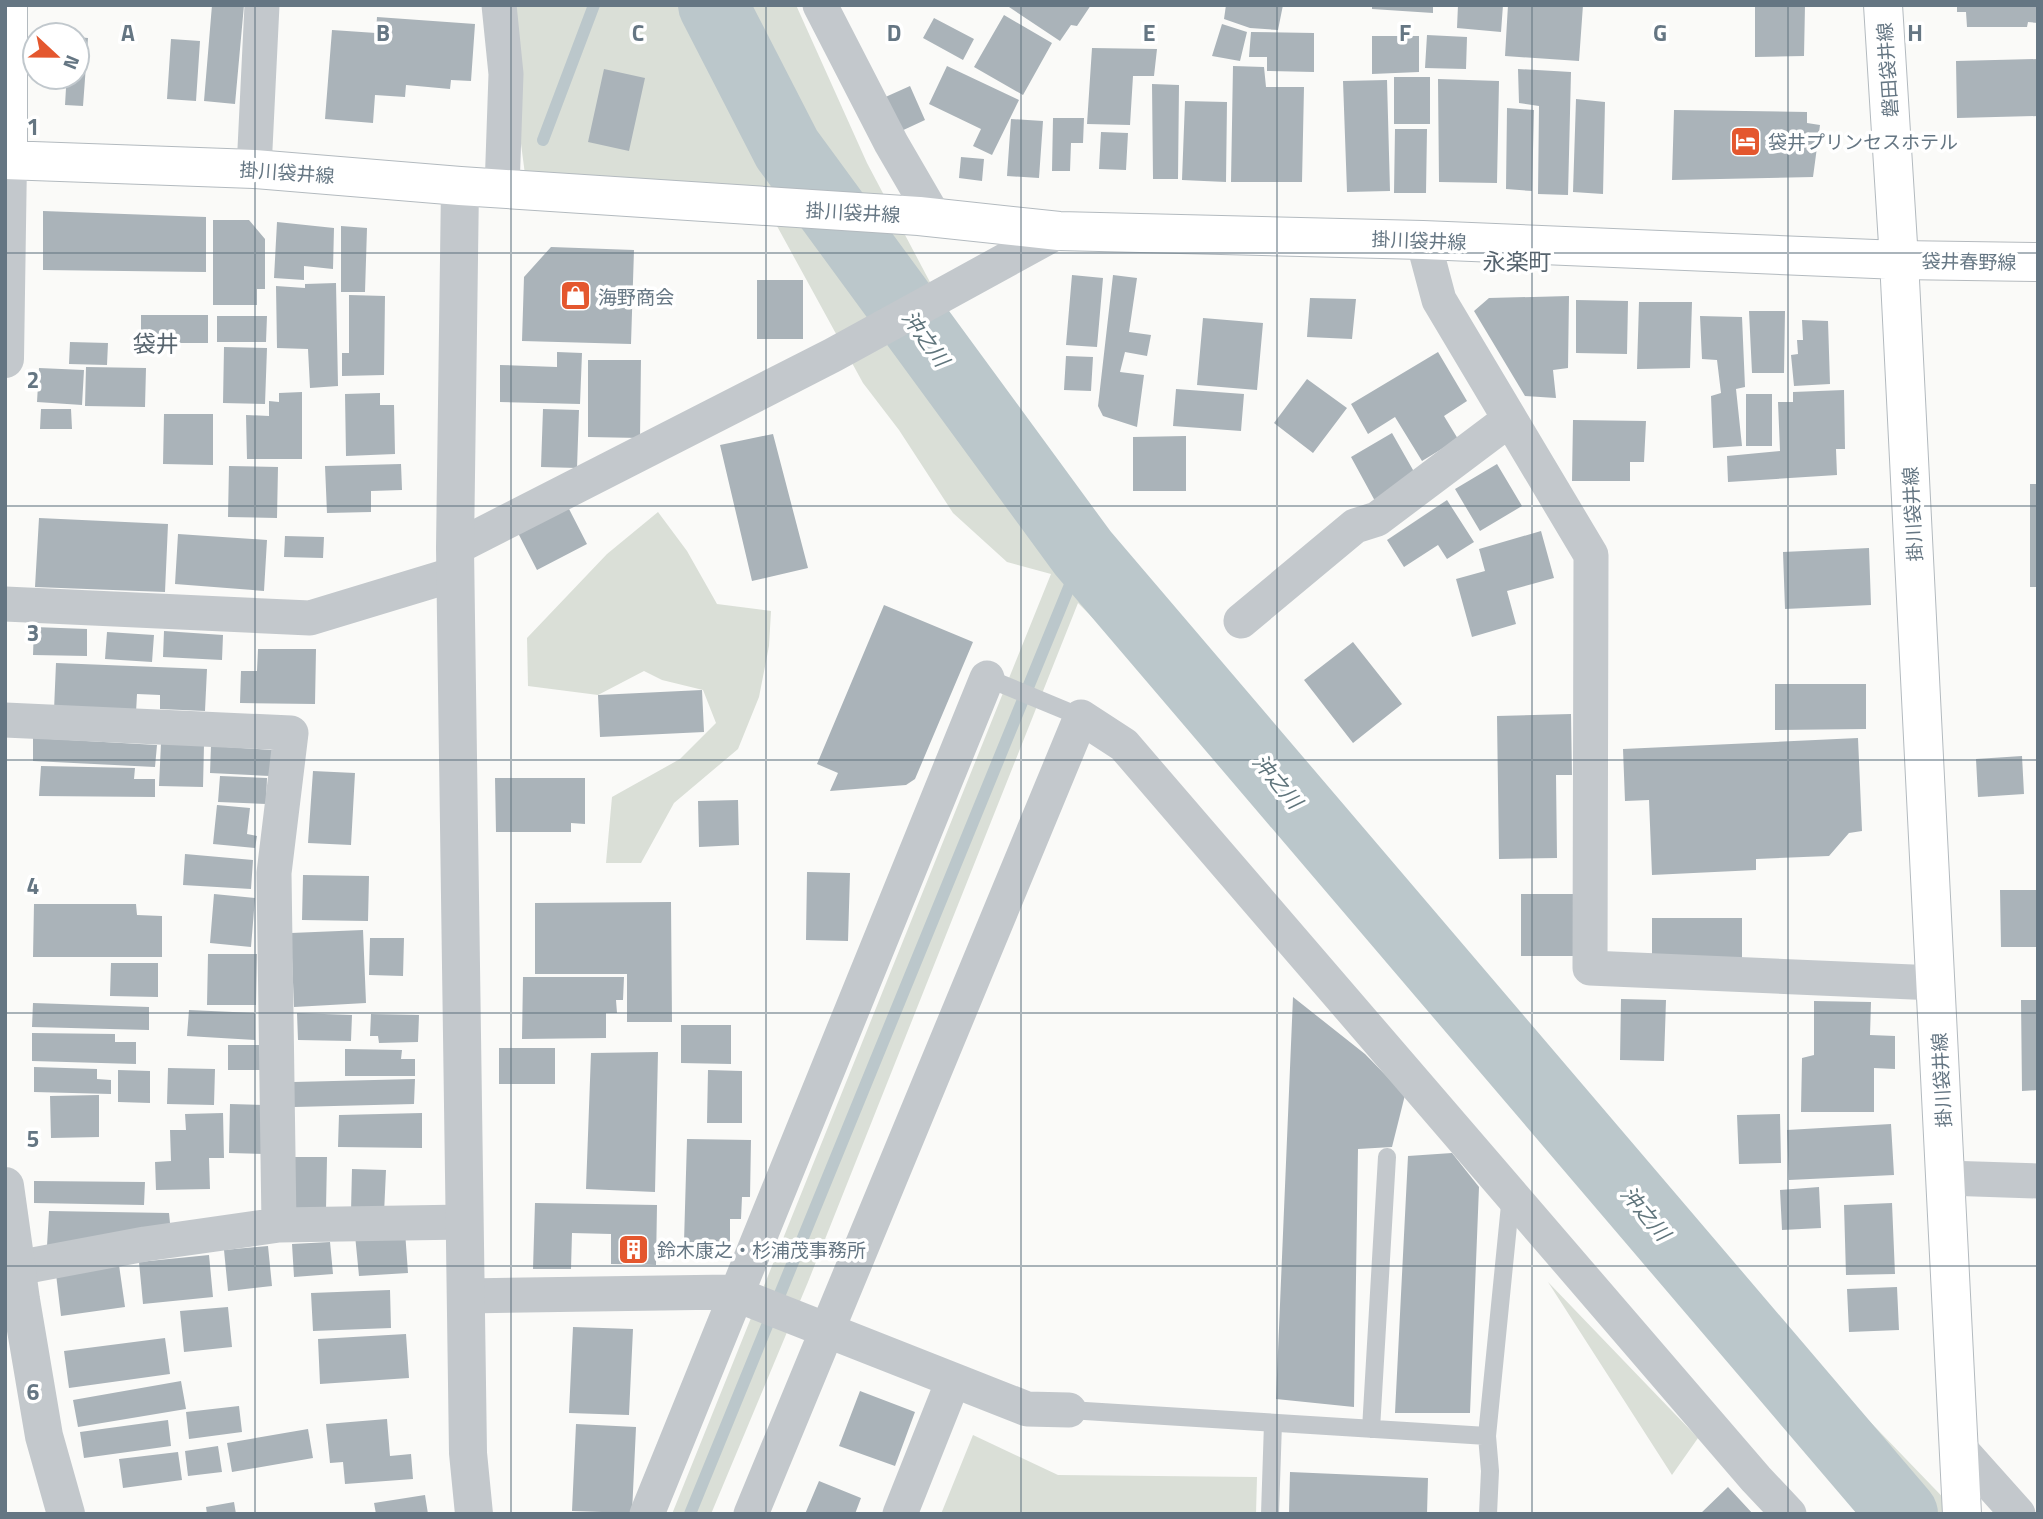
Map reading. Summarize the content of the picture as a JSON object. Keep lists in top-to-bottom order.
{
  "streets": {
    "main road": ["磐田袋井線", "掛川袋井線", "袋井春野線"]
  },
  "crossings": [
    ["磐田袋井線", "掛川袋井線"],
    ["磐田袋井線", "袋井春野線"],
    ["掛川袋井線", "袋井春野線"]
  ],
  "districts": ["永楽町", "袋井"],
  "water": ["沖之川"],
  "places": {
    "hotel": ["袋井プリンセスホテル"],
    "shop": ["海野商会"],
    "building": ["鈴木康之・杉浦茂事務所"]
  },
  "north": "right",
  "grid": {
    "columns": [
      "A",
      "B",
      "C",
      "D",
      "E",
      "F",
      "G",
      "H"
    ],
    "rows": [
      "1",
      "2",
      "3",
      "4",
      "5",
      "6"
    ]
  }
}
